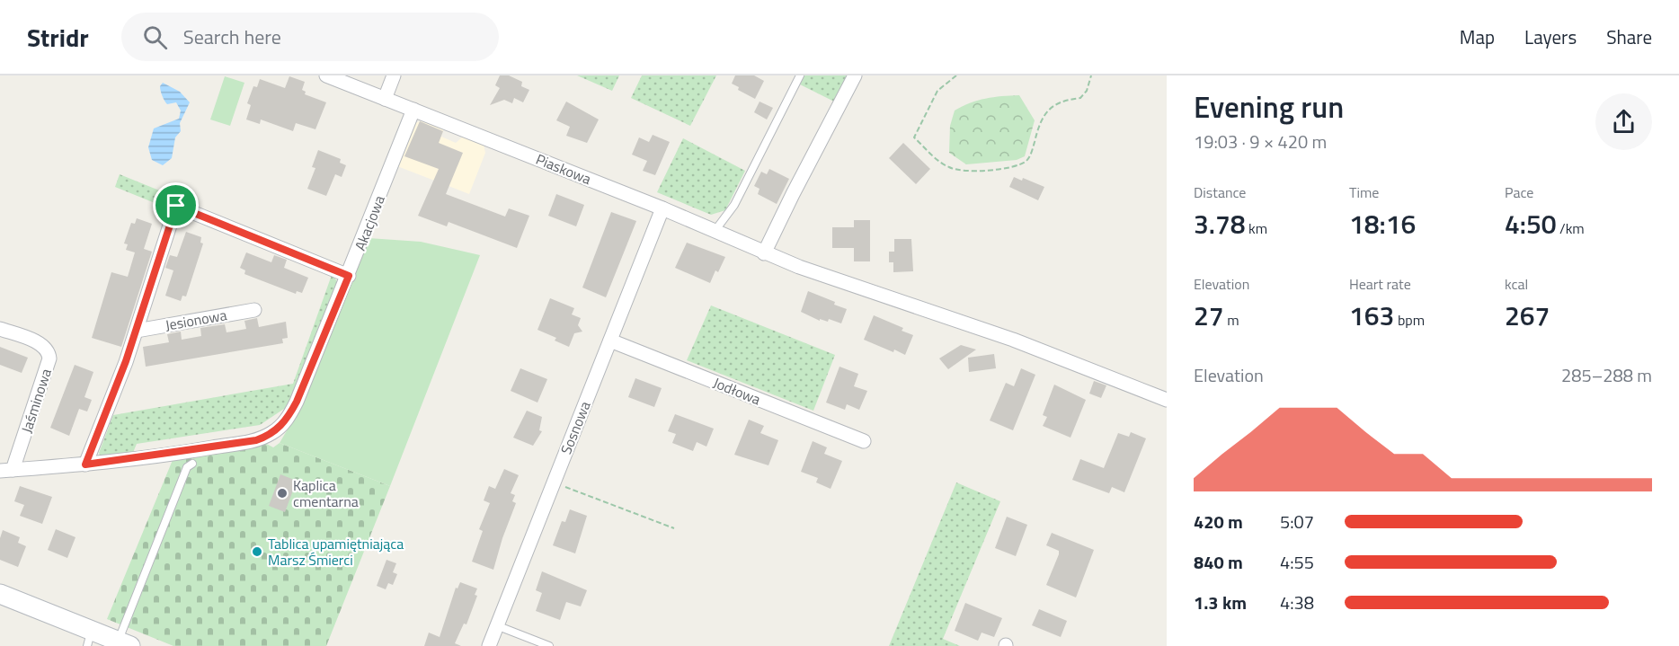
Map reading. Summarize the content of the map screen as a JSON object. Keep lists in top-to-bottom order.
{
  "streets": {
    "street": [
      "Piaskowa",
      "Akacjowa",
      "Jesionowa",
      "Jodłowa",
      "Jaśminowa",
      "Sosnowa"
    ]
  },
  "crossings": [
    ["Piaskowa", "Akacjowa"],
    ["Piaskowa", "Sosnowa"],
    ["Akacjowa", "Jesionowa"],
    ["Akacjowa", "Jaśminowa"],
    ["Jodłowa", "Sosnowa"]
  ],
  "places": ["Kaplica cmentarna", "Tablica upamiętniająca Marsz Śmierci"],
  "page": {
    "header": "Stridr",
    "search": "Search here",
    "nav": ["Map", "Layers", "Share"],
    "heading": ["Evening run", "19:03 · 9 × 420 m"],
    "stats": [
      ["Distance", "3.78 km"],
      ["Time", "18:16"],
      ["Pace", "4:50 /km"],
      ["Elevation", "27 m"],
      ["Heart rate", "163 bpm"],
      ["kcal", "267"]
    ],
    "chart": ["Elevation", "285–288 m"],
    "list": [
      {
        "name": "420 m",
        "note": "5:07"
      },
      {
        "name": "840 m",
        "note": "4:55"
      },
      {
        "name": "1.3 km",
        "note": "4:38"
      }
    ]
  }
}
